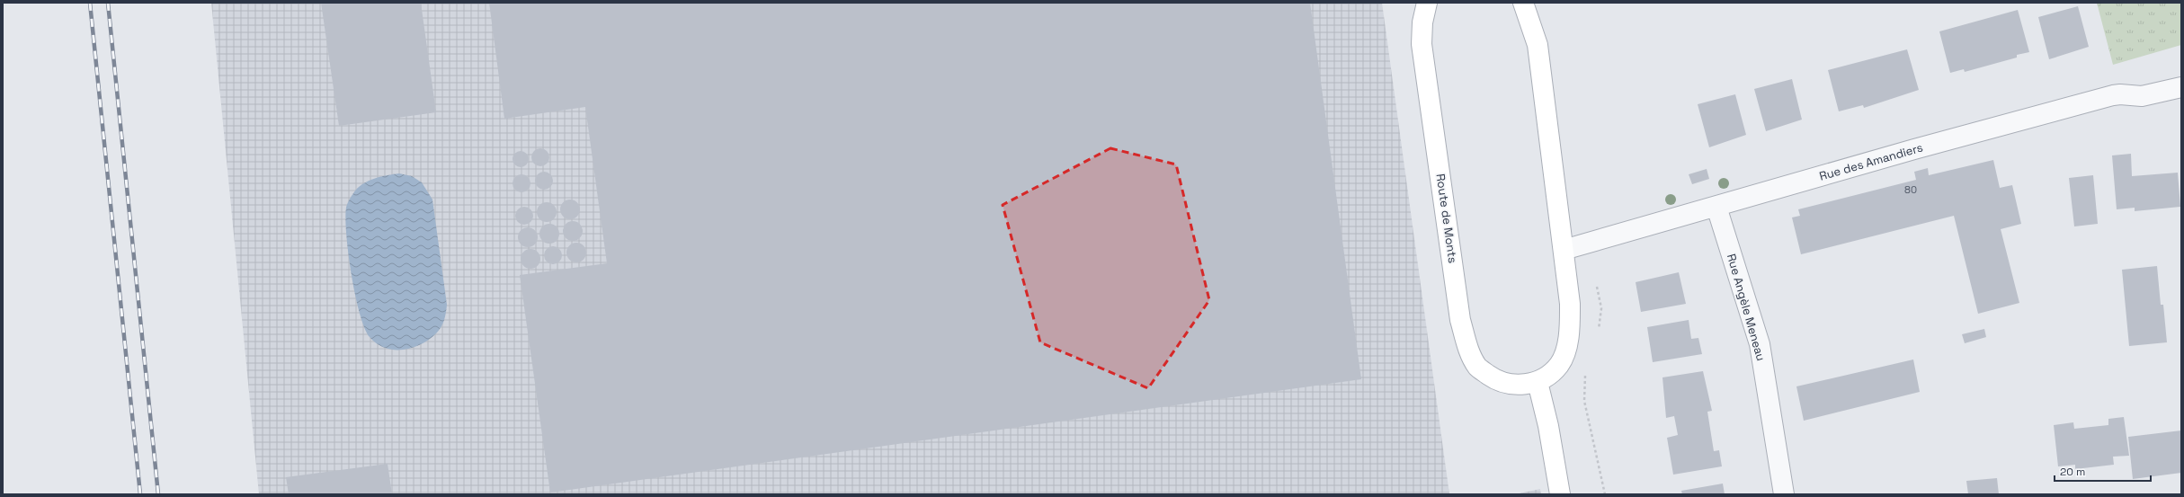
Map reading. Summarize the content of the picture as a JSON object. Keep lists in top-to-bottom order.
{
  "streets": {
    "main road": ["Route de Monts"],
    "street": ["Rue des Amandiers", "Rue Angèle Meneau"]
  },
  "crossings": [
    ["Rue des Amandiers", "Rue Angèle Meneau"]
  ],
  "house_numbers": ["80"],
  "scale_bar": "20 m"
}
